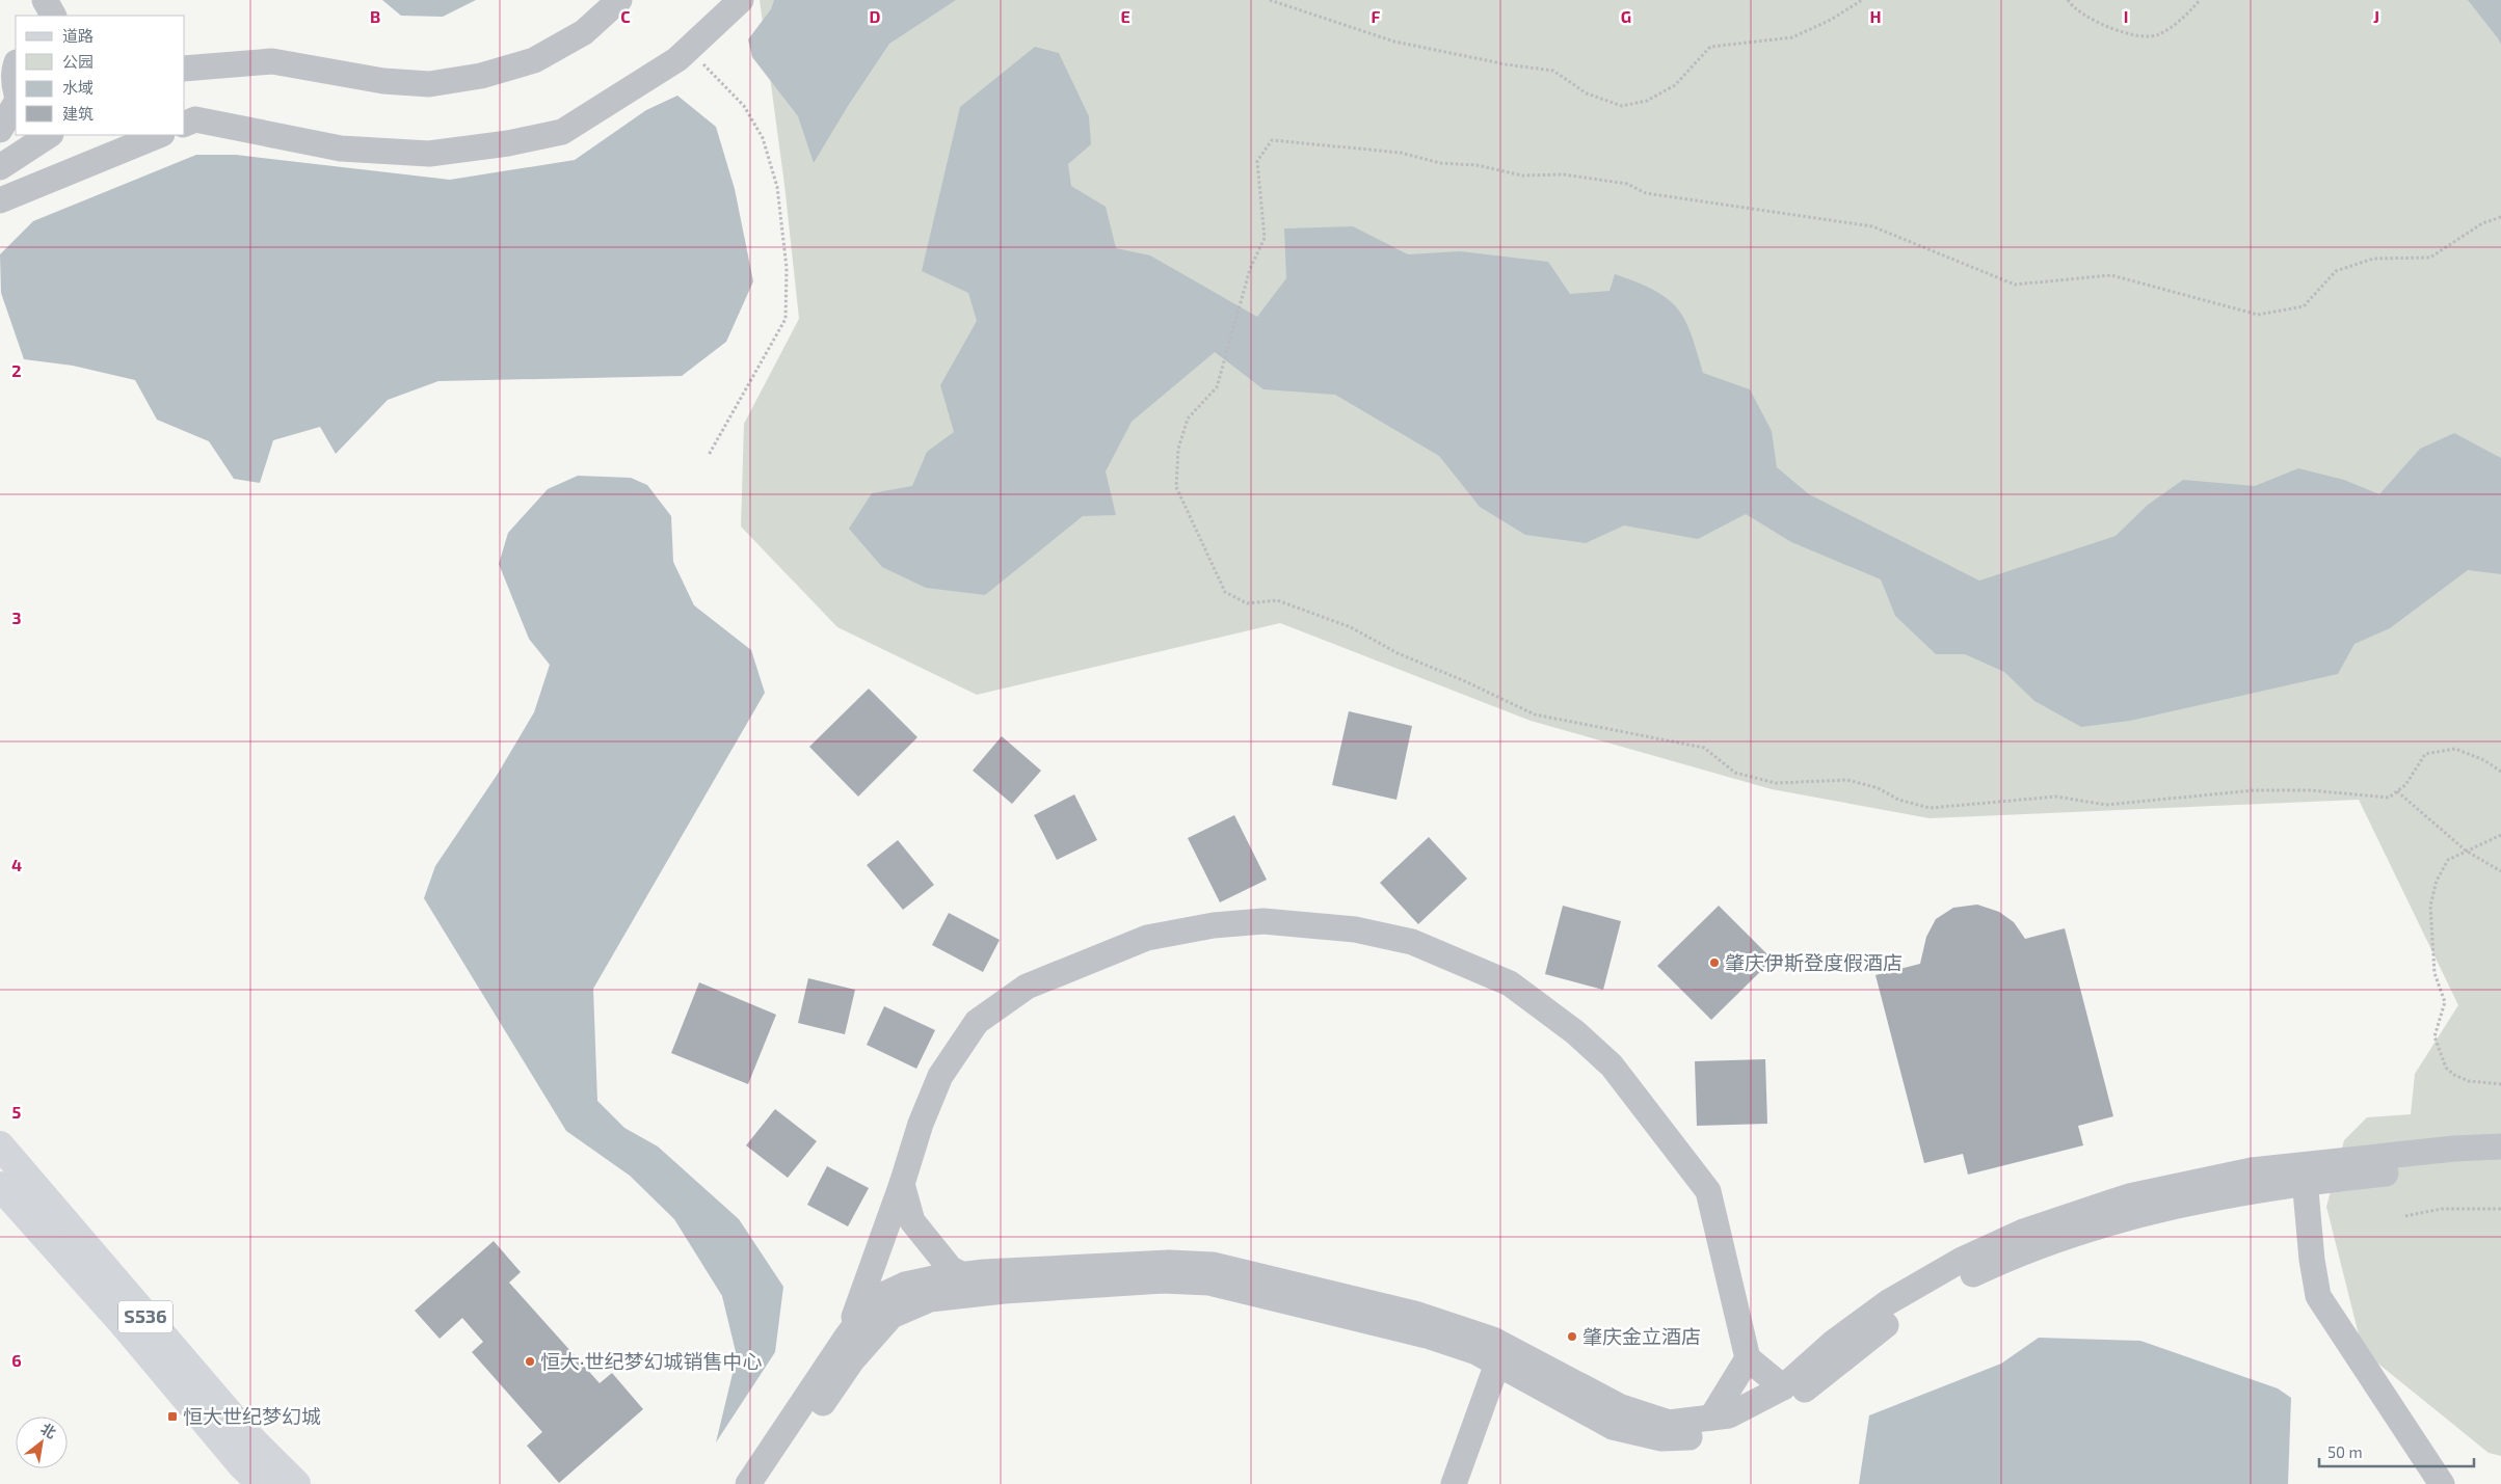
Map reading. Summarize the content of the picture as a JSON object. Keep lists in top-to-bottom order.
{
  "streets": {
    "main road": ["S536"]
  },
  "places": {
    "other": ["肇庆伊斯登度假酒店", "肇庆金立酒店", "恒大·世纪梦幻城销售中心"],
    "transit": ["恒大世纪梦幻城"]
  },
  "legend": [
    "道路",
    "公园",
    "水域",
    "建筑"
  ],
  "scale_bar": "50 m",
  "north": "top right",
  "grid": {
    "columns": [
      "B",
      "C",
      "D",
      "E",
      "F",
      "G",
      "H",
      "I",
      "J"
    ],
    "rows": [
      "2",
      "3",
      "4",
      "5",
      "6"
    ]
  }
}
